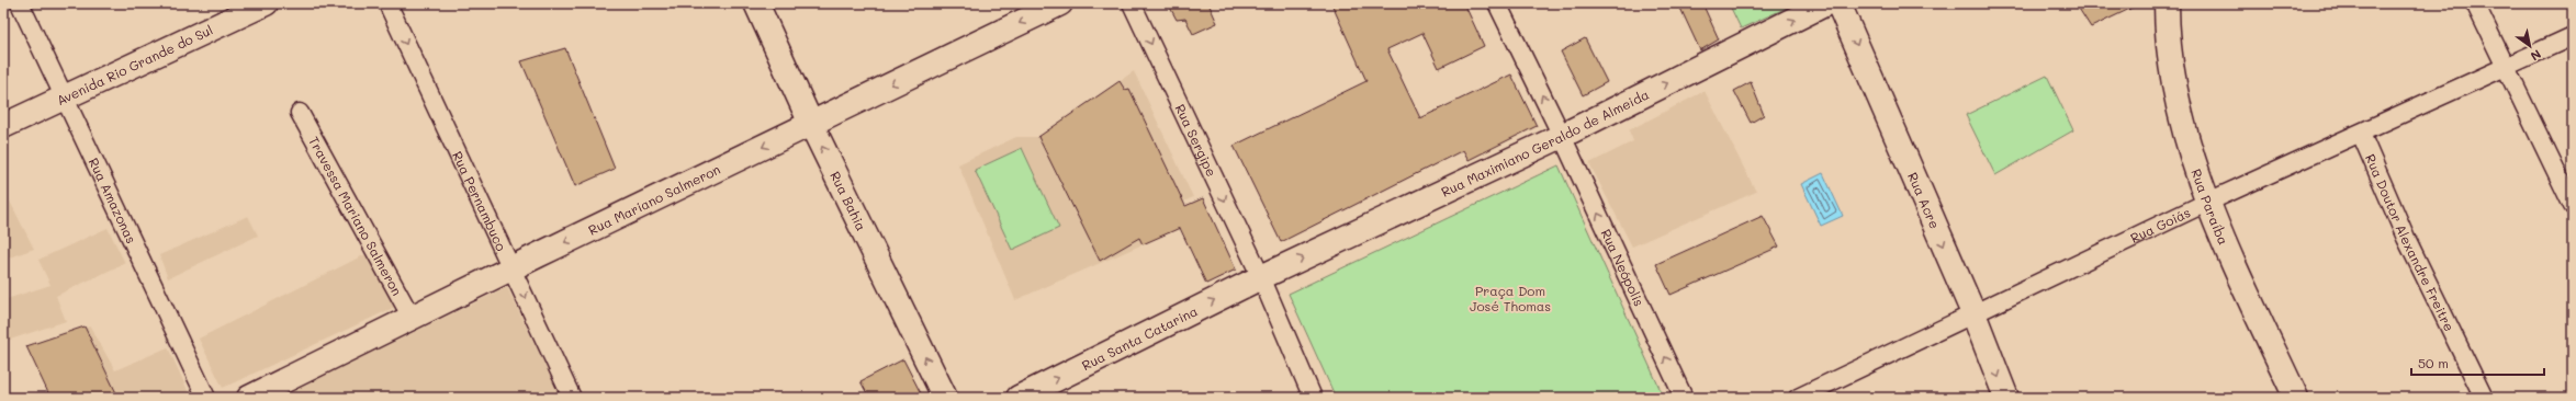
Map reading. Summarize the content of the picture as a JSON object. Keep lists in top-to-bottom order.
{
  "streets": {
    "main road": [
      "Avenida Rio Grande do Sul",
      "Rua Maximiano Geraldo de Almeida",
      "Rua Mariano Salmeron",
      "Rua Acre",
      "Rua Bahia",
      "Rua Paraíba",
      "Rua Santa Catarina"
    ],
    "street": [
      "Rua Sergipe",
      "Rua Amazonas",
      "Rua Pernambuco",
      "Travessa Mariano Salmeron",
      "Rua Goiás",
      "Rua Doutor Alexandre Freitre",
      "Rua Neópolis"
    ]
  },
  "crossings": [
    ["Avenida Rio Grande do Sul", "Rua Amazonas"],
    ["Rua Sergipe", "Rua Maximiano Geraldo de Almeida"],
    ["Rua Sergipe", "Rua Santa Catarina"],
    ["Rua Maximiano Geraldo de Almeida", "Rua Neópolis"],
    ["Rua Maximiano Geraldo de Almeida", "Rua Santa Catarina"],
    ["Rua Mariano Salmeron", "Rua Pernambuco"],
    ["Rua Mariano Salmeron", "Rua Bahia"],
    ["Rua Mariano Salmeron", "Travessa Mariano Salmeron"],
    ["Rua Acre", "Rua Goiás"],
    ["Rua Paraíba", "Rua Goiás"],
    ["Rua Goiás", "Rua Doutor Alexandre Freitre"]
  ],
  "one_way": [
    "Rua Sergipe",
    "Rua Maximiano Geraldo de Almeida",
    "Rua Mariano Salmeron",
    "Rua Acre",
    "Rua Pernambuco",
    "Rua Bahia",
    "Rua Neópolis",
    "Rua Santa Catarina"
  ],
  "parks": ["Praça Dom José Thomas"],
  "scale_bar": "50 m",
  "north": "bottom right"
}
